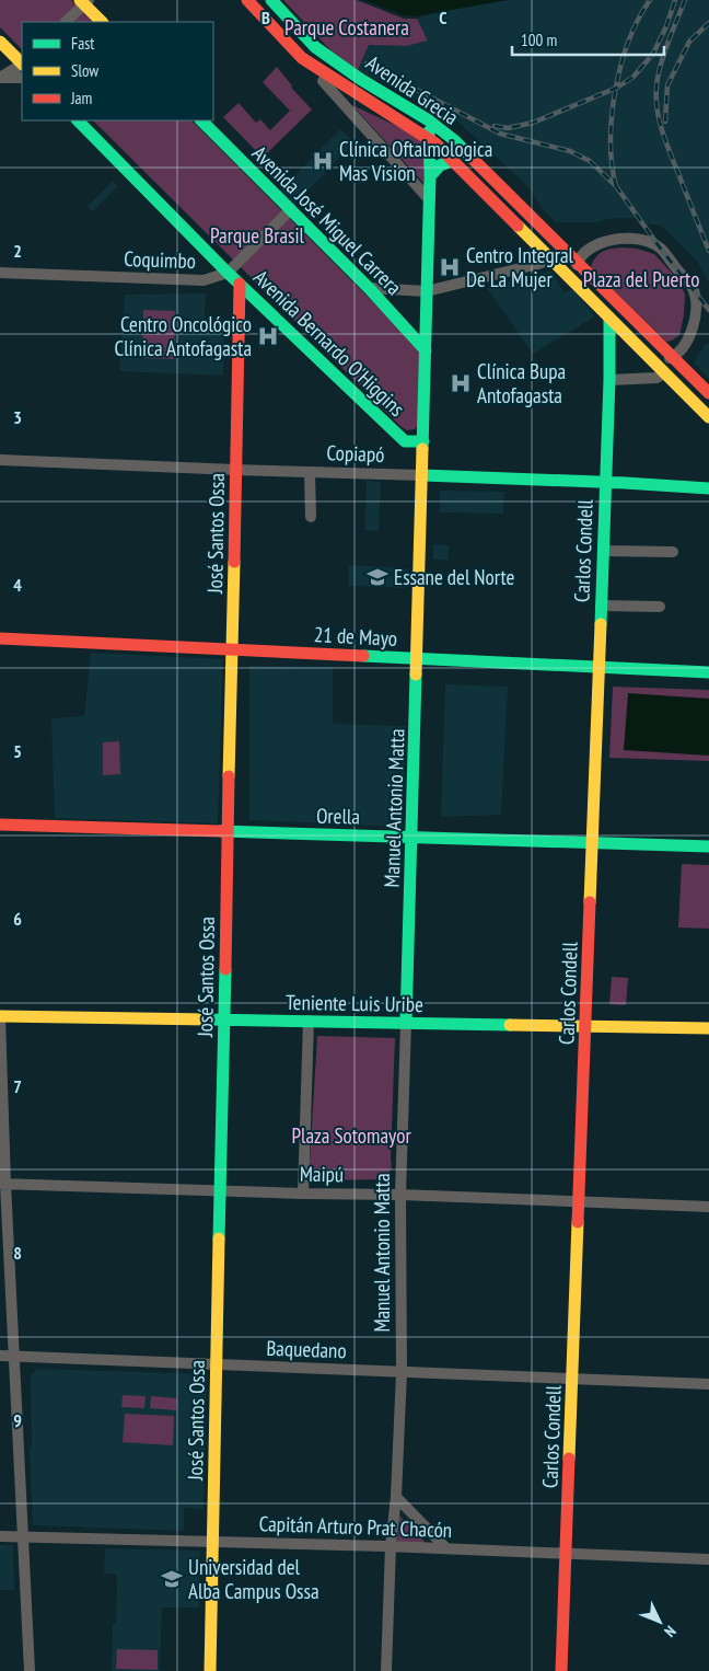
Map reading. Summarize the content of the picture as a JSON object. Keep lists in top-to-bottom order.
{
  "streets": {
    "main road": [
      "Avenida Grecia",
      "Avenida José Miguel Carrera",
      "Avenida Bernardo O'Higgins",
      "Copiapó",
      "José Santos Ossa",
      "Carlos Condell",
      "21 de Mayo",
      "Manuel Antonio Matta",
      "Orella",
      "Teniente Luis Uribe"
    ],
    "street": [
      "Coquimbo",
      "Maipú",
      "Baquedano",
      "Capitán Arturo Prat Chacón"
    ]
  },
  "crossings": [
    ["Avenida Grecia", "Carlos Condell"],
    ["Avenida Grecia", "Manuel Antonio Matta"],
    ["Avenida José Miguel Carrera", "Coquimbo"],
    ["Avenida José Miguel Carrera", "Manuel Antonio Matta"],
    ["Coquimbo", "Avenida Bernardo O'Higgins"],
    ["Avenida Bernardo O'Higgins", "José Santos Ossa"],
    ["Avenida Bernardo O'Higgins", "Manuel Antonio Matta"],
    ["Copiapó", "José Santos Ossa"],
    ["Copiapó", "Carlos Condell"],
    ["Copiapó", "Manuel Antonio Matta"],
    ["José Santos Ossa", "21 de Mayo"],
    ["José Santos Ossa", "Orella"],
    ["José Santos Ossa", "Teniente Luis Uribe"],
    ["José Santos Ossa", "Maipú"],
    ["José Santos Ossa", "Baquedano"],
    ["José Santos Ossa", "Capitán Arturo Prat Chacón"],
    ["Carlos Condell", "21 de Mayo"],
    ["Carlos Condell", "Orella"],
    ["Carlos Condell", "Teniente Luis Uribe"],
    ["Carlos Condell", "Maipú"],
    ["Carlos Condell", "Baquedano"],
    ["Carlos Condell", "Capitán Arturo Prat Chacón"],
    ["21 de Mayo", "Manuel Antonio Matta"],
    ["Manuel Antonio Matta", "Orella"],
    ["Manuel Antonio Matta", "Teniente Luis Uribe"],
    ["Manuel Antonio Matta", "Maipú"],
    ["Manuel Antonio Matta", "Baquedano"],
    ["Manuel Antonio Matta", "Capitán Arturo Prat Chacón"]
  ],
  "parks": [
    "Parque Costanera",
    "Parque Brasil",
    "Plaza del Puerto",
    "Plaza Sotomayor"
  ],
  "places": {
    "hospital": [
      "Clínica Oftalmologica Mas Vision",
      "Centro Integral De La Mujer",
      "Centro Oncológico Clínica Antofagasta",
      "Clínica Bupa Antofagasta"
    ],
    "school or university": ["Essane del Norte", "Universidad del Alba Campus Ossa"]
  },
  "legend": ["Fast", "Slow", "Jam"],
  "scale_bar": "100 m",
  "north": "bottom right",
  "grid": {
    "columns": ["B", "C"],
    "rows": [
      "2",
      "3",
      "4",
      "5",
      "6",
      "7",
      "8",
      "9"
    ]
  }
}
